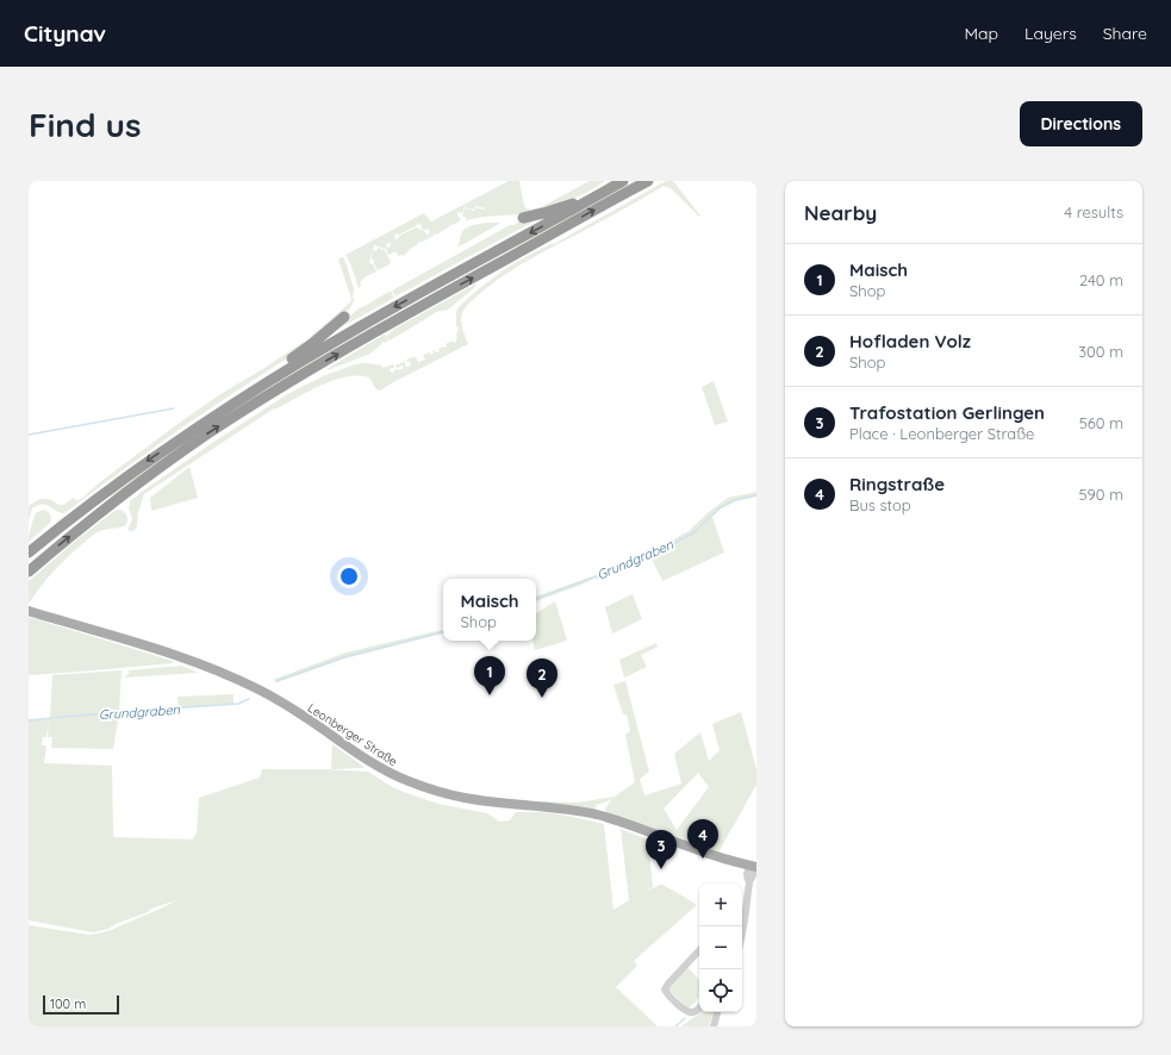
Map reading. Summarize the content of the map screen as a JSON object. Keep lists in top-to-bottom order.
{
  "streets": {
    "main road": ["Leonberger Straße"]
  },
  "water": ["Grundgraben"],
  "scale_bar": "100 m",
  "page": {
    "header": "Citynav",
    "nav": ["Map", "Layers", "Share"],
    "buttons": "Directions",
    "title": "Find us",
    "heading": ["Nearby", "4 results"],
    "list": [
      {
        "mark": "1",
        "name": "Maisch",
        "note": "Shop",
        "value": "240 m"
      },
      {
        "mark": "2",
        "name": "Hofladen Volz",
        "note": "Shop",
        "value": "300 m"
      },
      {
        "mark": "3",
        "name": "Trafostation Gerlingen",
        "note": "Place · Leonberger Straße",
        "value": "560 m"
      },
      {
        "mark": "4",
        "name": "Ringstraße",
        "note": "Bus stop",
        "value": "590 m"
      }
    ],
    "popup": ["Maisch", "Shop"],
    "pins": [
      "1",
      "2",
      "4",
      "3"
    ],
    "map_buttons": ["+", "−"],
    "scale": "100 m"
  }
}
